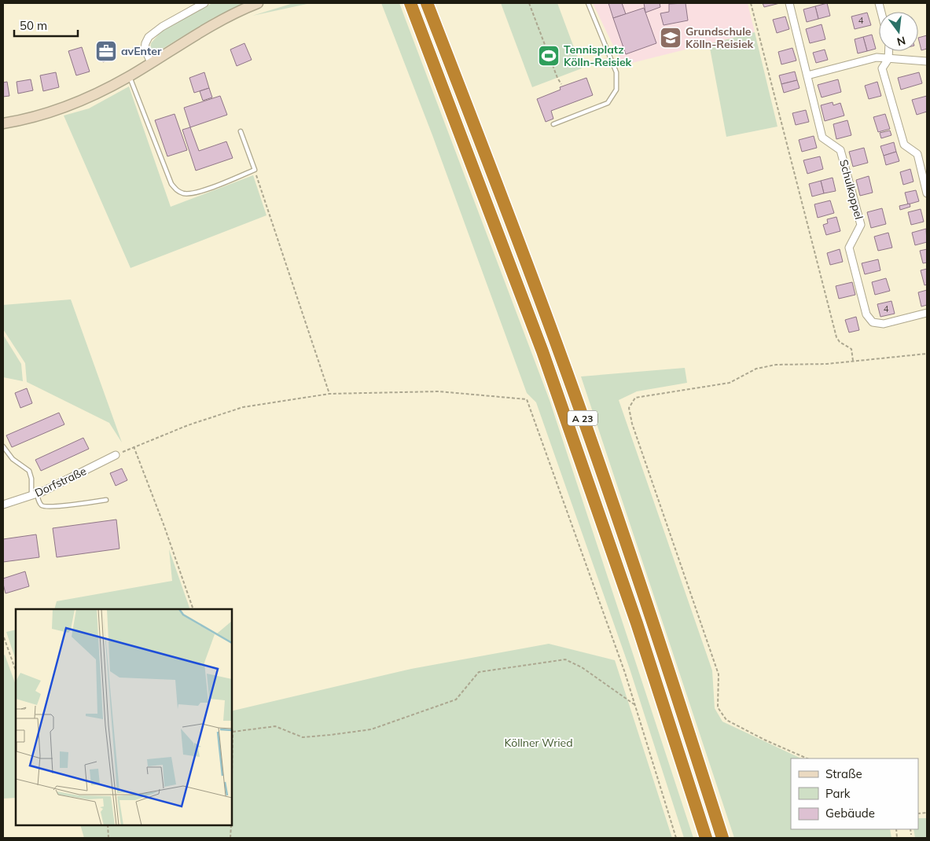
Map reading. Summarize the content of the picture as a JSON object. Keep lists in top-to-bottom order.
{
  "streets": {
    "highway": ["A 23"],
    "street": ["Schulkoppel", "Dorfstraße"]
  },
  "parks": ["Köllner Wried"],
  "places": {
    "school or university": ["Grundschule Kölln-Reisiek"],
    "office": ["avEnter"],
    "sports": ["Tennisplatz Kölln-Reisiek"]
  },
  "house_numbers": ["4", "4"],
  "legend": ["Straße", "Park", "Gebäude"],
  "scale_bar": "50 m",
  "north": "bottom"
}
